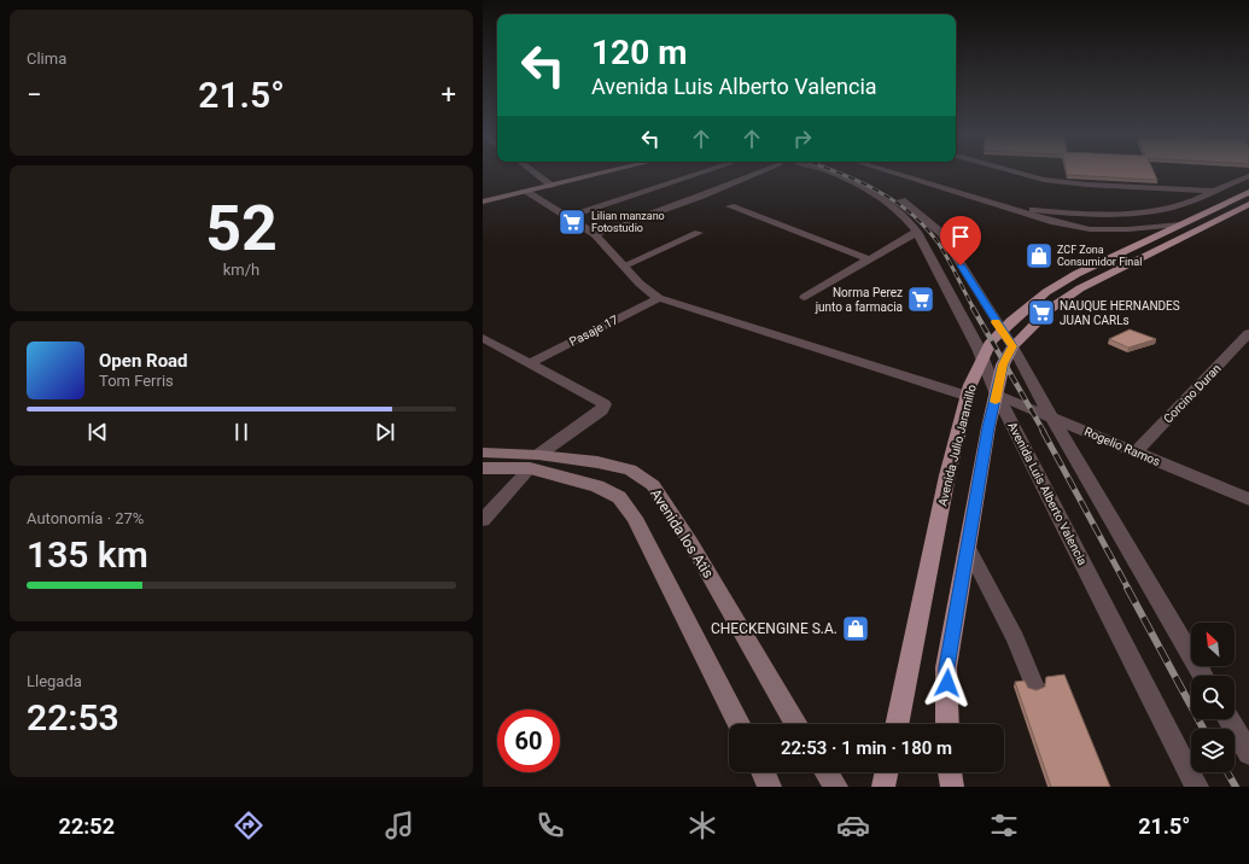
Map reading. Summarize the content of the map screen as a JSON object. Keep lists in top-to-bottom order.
{
  "streets": {
    "main road": ["Avenida Julio Jaramillo", "Avenida los Atis"],
    "street": [
      "Pasaje 17",
      "Corcino Duran",
      "Rogelio Ramos",
      "Avenida Luis Alberto Valencia"
    ]
  },
  "crossings": [
    ["Corcino Duran", "Rogelio Ramos"],
    ["Avenida Julio Jaramillo", "Avenida Luis Alberto Valencia"],
    ["Rogelio Ramos", "Avenida Luis Alberto Valencia"]
  ],
  "places": {
    "supermarket": ["Lilian manzano Fotostudio", "Norma Perez junto a farmacia", "NAUQUE HERNANDES JUAN CARLs"],
    "shop": ["ZCF Zona Consumidor Final", "CHECKENGINE S.A."]
  },
  "north": "top left",
  "page": {
    "tile": [
      "Clima",
      ["52", "km/h"],
      ["Autonomía · 27%", "135 km"],
      ["Llegada", "22:53"]
    ],
    "turn": ["120 m", "Avenida Luis Alberto Valencia"],
    "heat": ["−", "21.5°", "+"],
    "song": ["Open Road", "Tom Ferris"],
    "limit": "60",
    "trip": "22:53 · 1 min · 180 m",
    "tabs": ["22:52", "21.5°"]
  }
}
